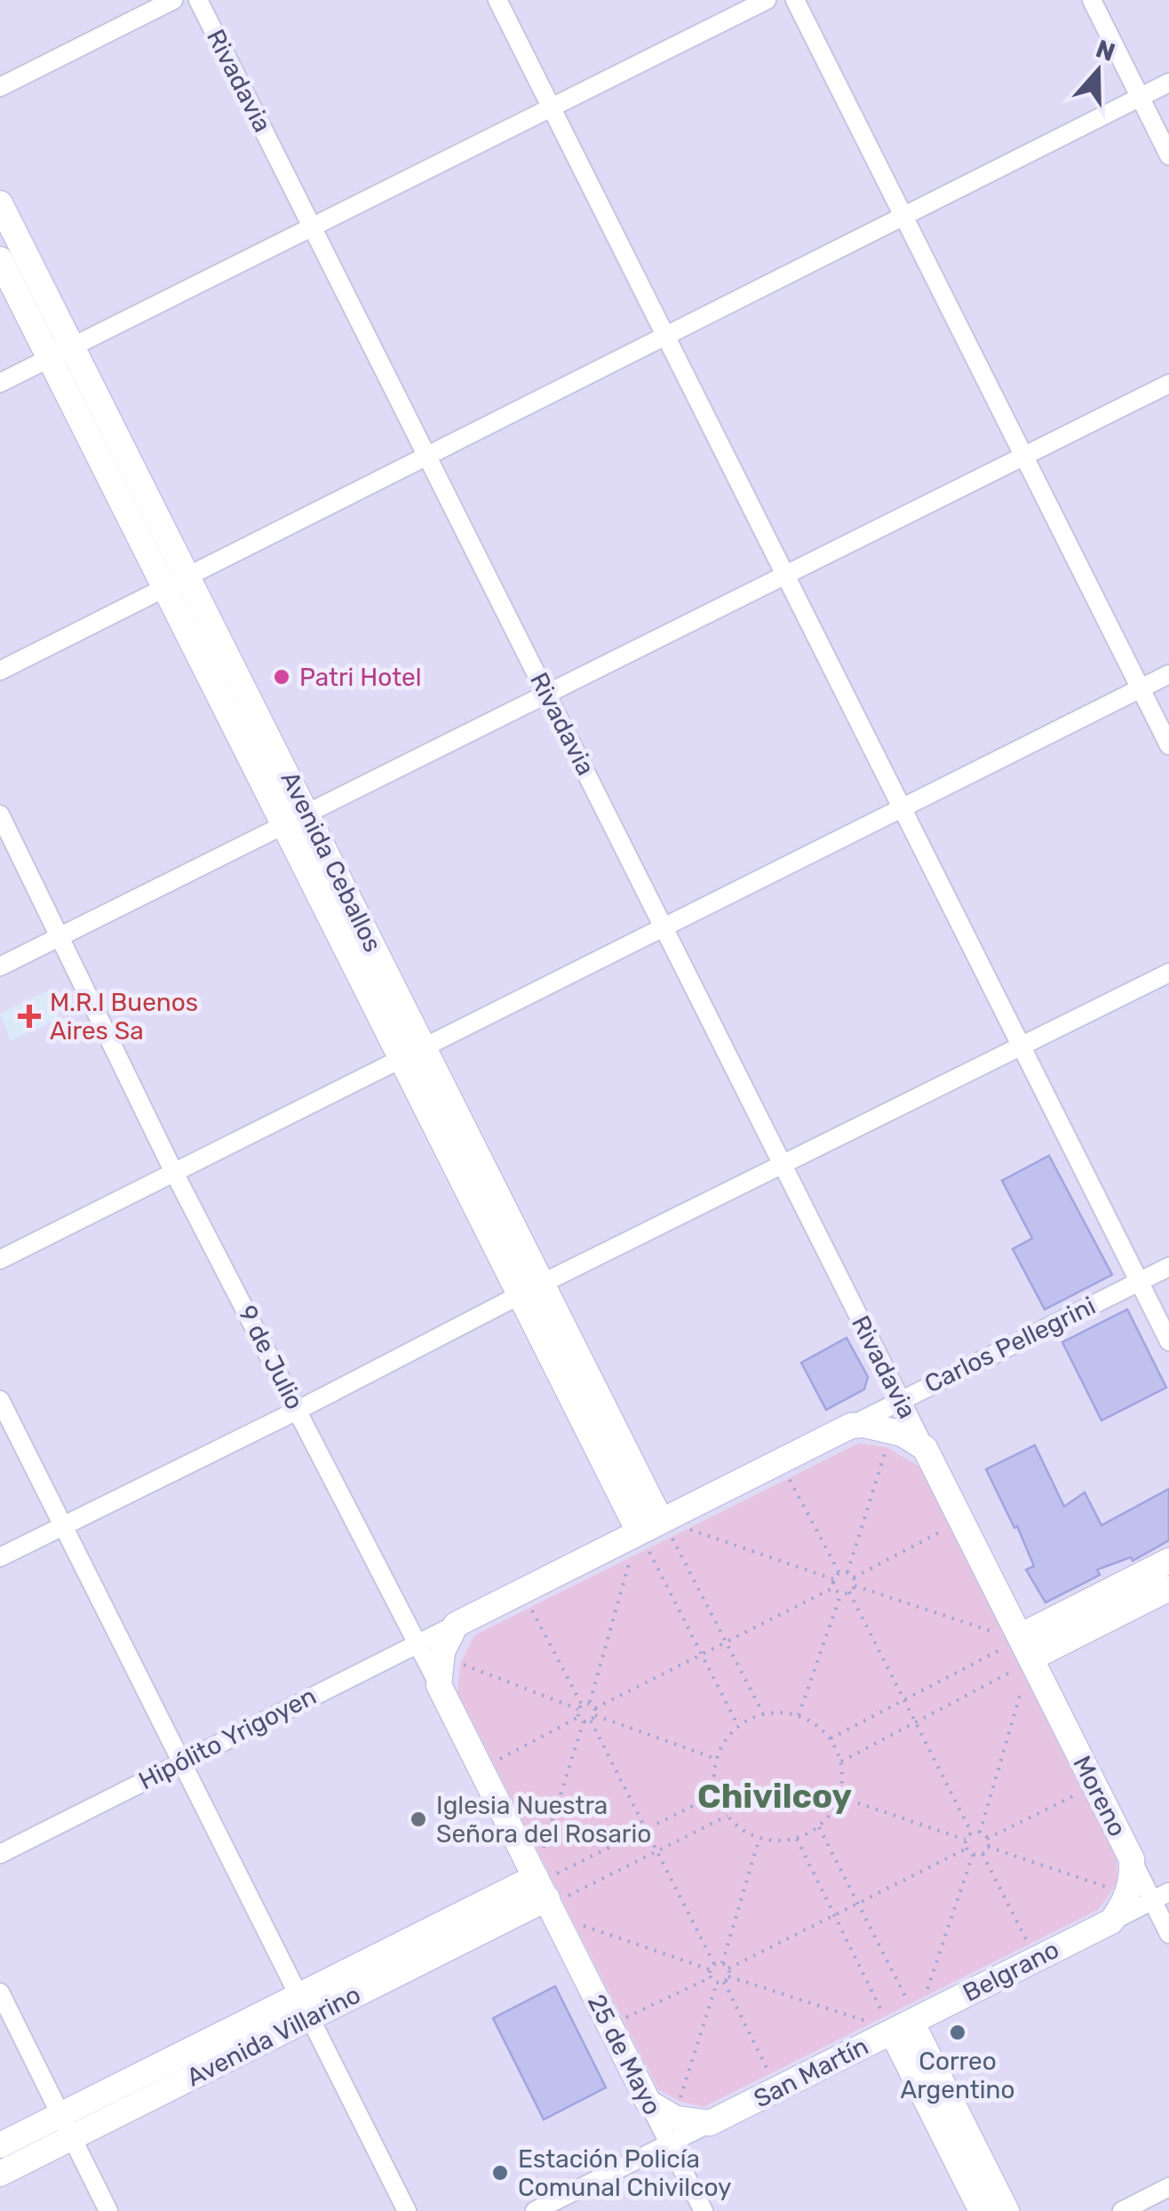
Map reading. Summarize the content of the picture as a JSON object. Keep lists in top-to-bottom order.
{
  "streets": {
    "main road": [
      "Rivadavia",
      "Avenida Ceballos",
      "Carlos Pellegrini",
      "9 de Julio",
      "Hipólito Yrigoyen",
      "Moreno",
      "Belgrano",
      "Avenida Villarino",
      "25 de Mayo",
      "San Martín"
    ]
  },
  "crossings": [
    ["Rivadavia", "Carlos Pellegrini"],
    ["Rivadavia", "Moreno"],
    ["Avenida Ceballos", "Carlos Pellegrini"],
    ["Avenida Ceballos", "Hipólito Yrigoyen"],
    ["Carlos Pellegrini", "Hipólito Yrigoyen"],
    ["9 de Julio", "Hipólito Yrigoyen"],
    ["9 de Julio", "Avenida Villarino"],
    ["9 de Julio", "25 de Mayo"],
    ["Moreno", "Belgrano"],
    ["Belgrano", "San Martín"],
    ["Avenida Villarino", "25 de Mayo"],
    ["25 de Mayo", "San Martín"]
  ],
  "districts": ["Chivilcoy"],
  "places": {
    "other": [
      "Patri Hotel",
      "Iglesia Nuestra Señora del Rosario",
      "Correo Argentino",
      "Estación Policía Comunal Chivilcoy"
    ],
    "health": ["M.R.I Buenos Aires Sa"]
  },
  "north": "top"
}
